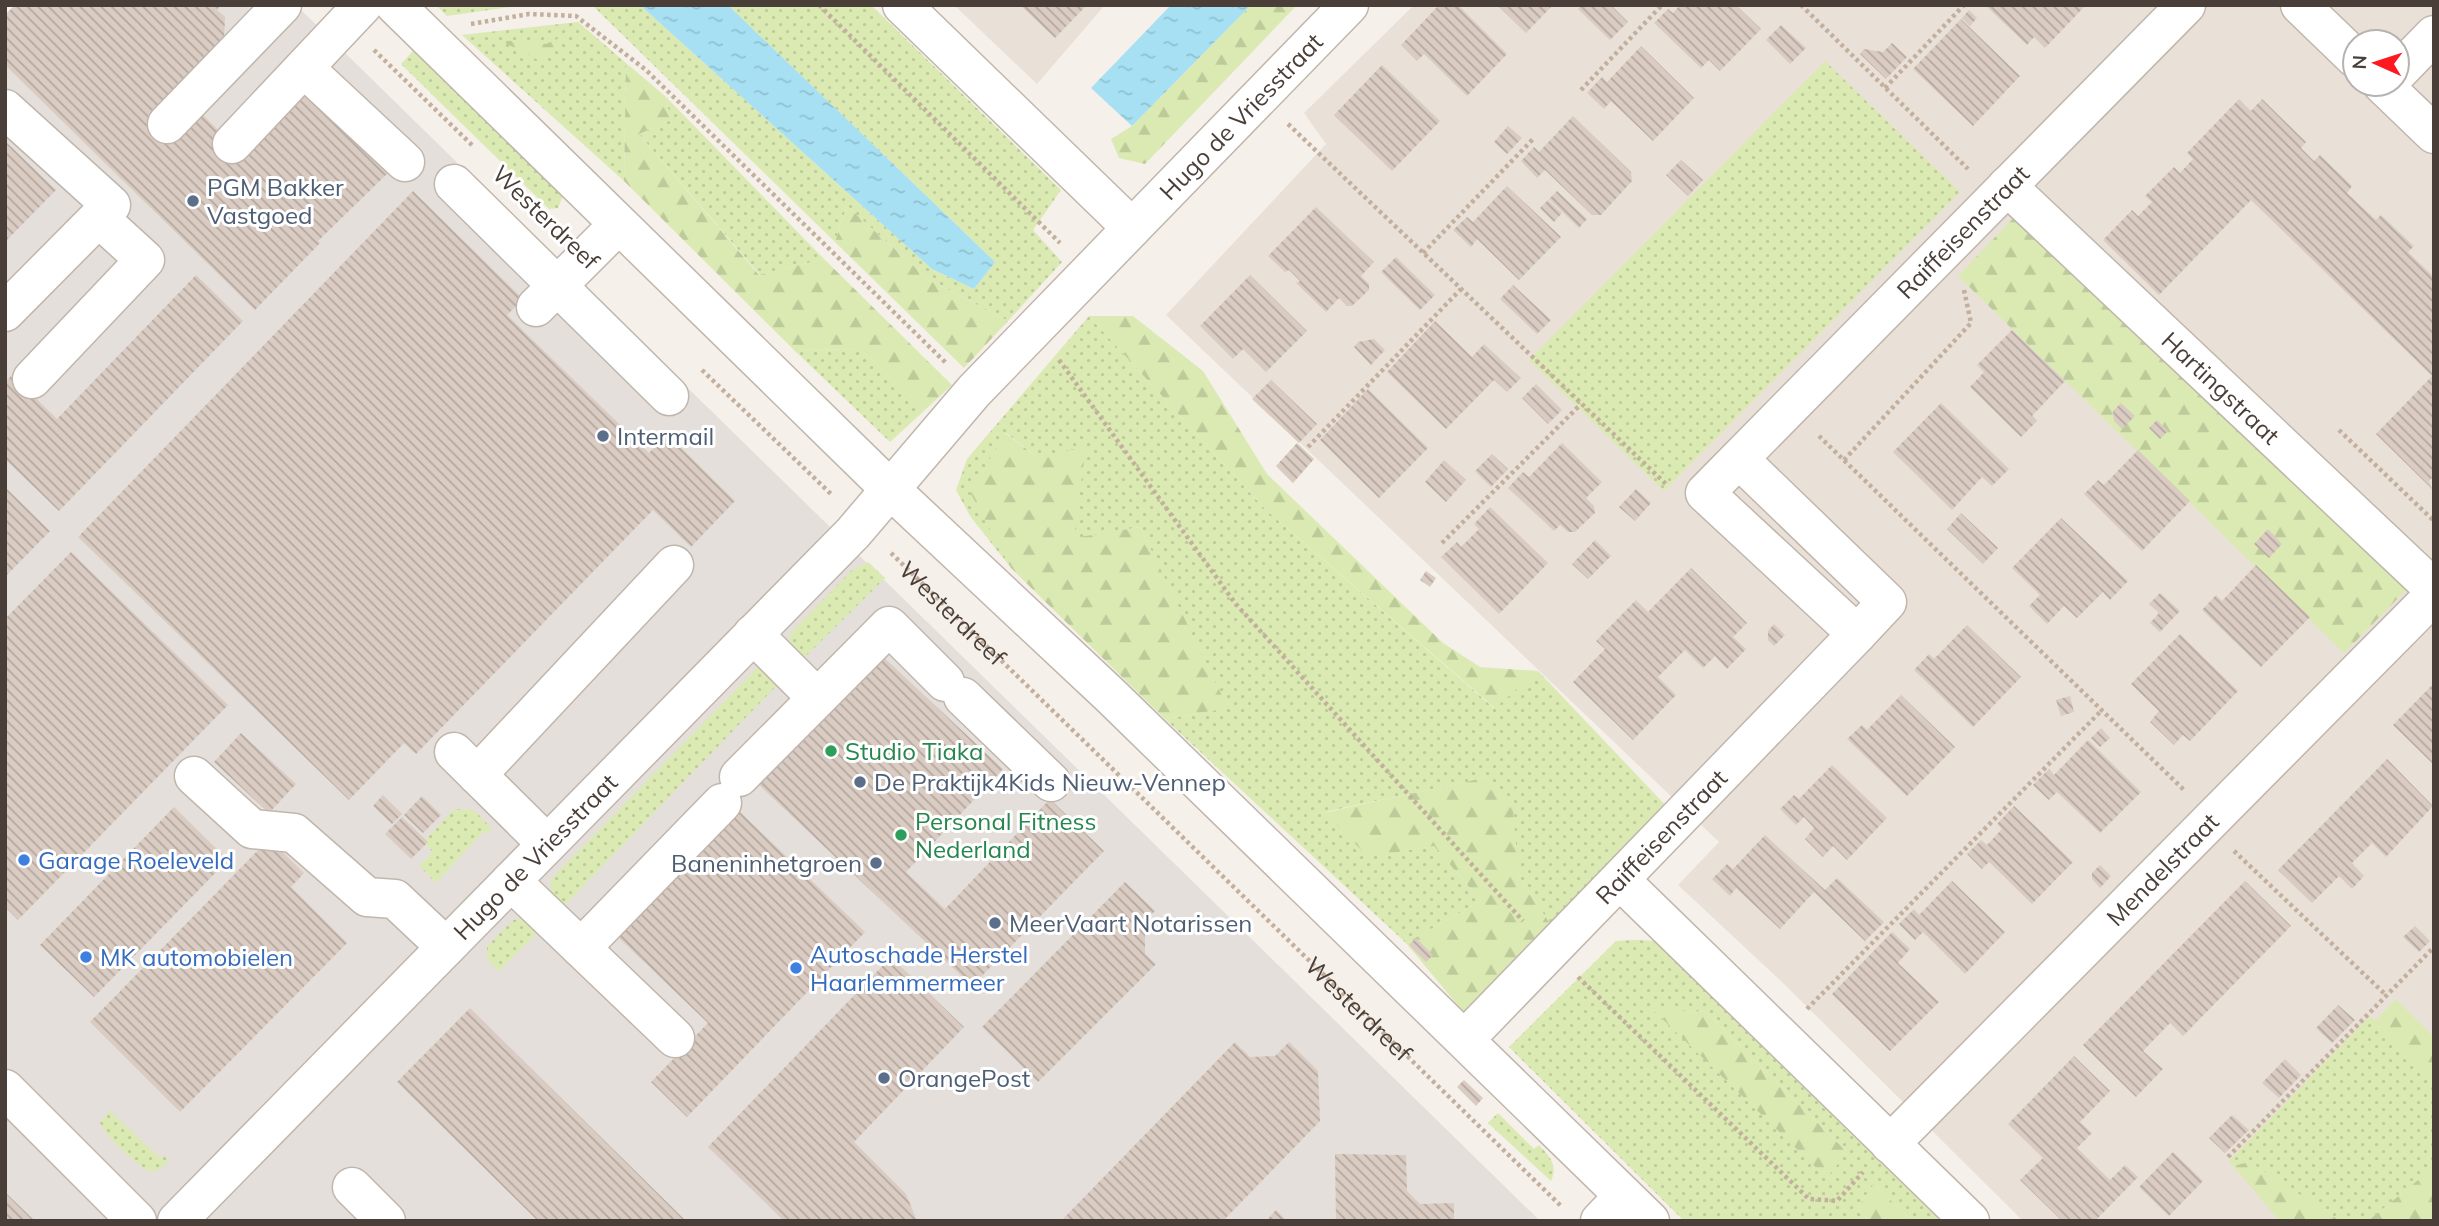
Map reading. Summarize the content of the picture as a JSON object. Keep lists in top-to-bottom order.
{
  "streets": {
    "street": [
      "Hugo de Vriesstraat",
      "Westerdreef",
      "Raiffeisenstraat",
      "Hartingstraat",
      "Mendelstraat"
    ]
  },
  "crossings": [
    ["Hugo de Vriesstraat", "Westerdreef"],
    ["Westerdreef", "Raiffeisenstraat"],
    ["Raiffeisenstraat", "Hartingstraat"]
  ],
  "places": [
    "PGM Bakker Vastgoed",
    "Intermail",
    "Studio Tiaka",
    "De Praktijk4Kids Nieuw-Vennep",
    "Personal Fitness Nederland",
    "Garage Roeleveld",
    "Baneninhetgroen",
    "MeerVaart Notarissen",
    "MK automobielen",
    "Autoschade Herstel Haarlemmermeer",
    "OrangePost"
  ],
  "north": "left"
}
